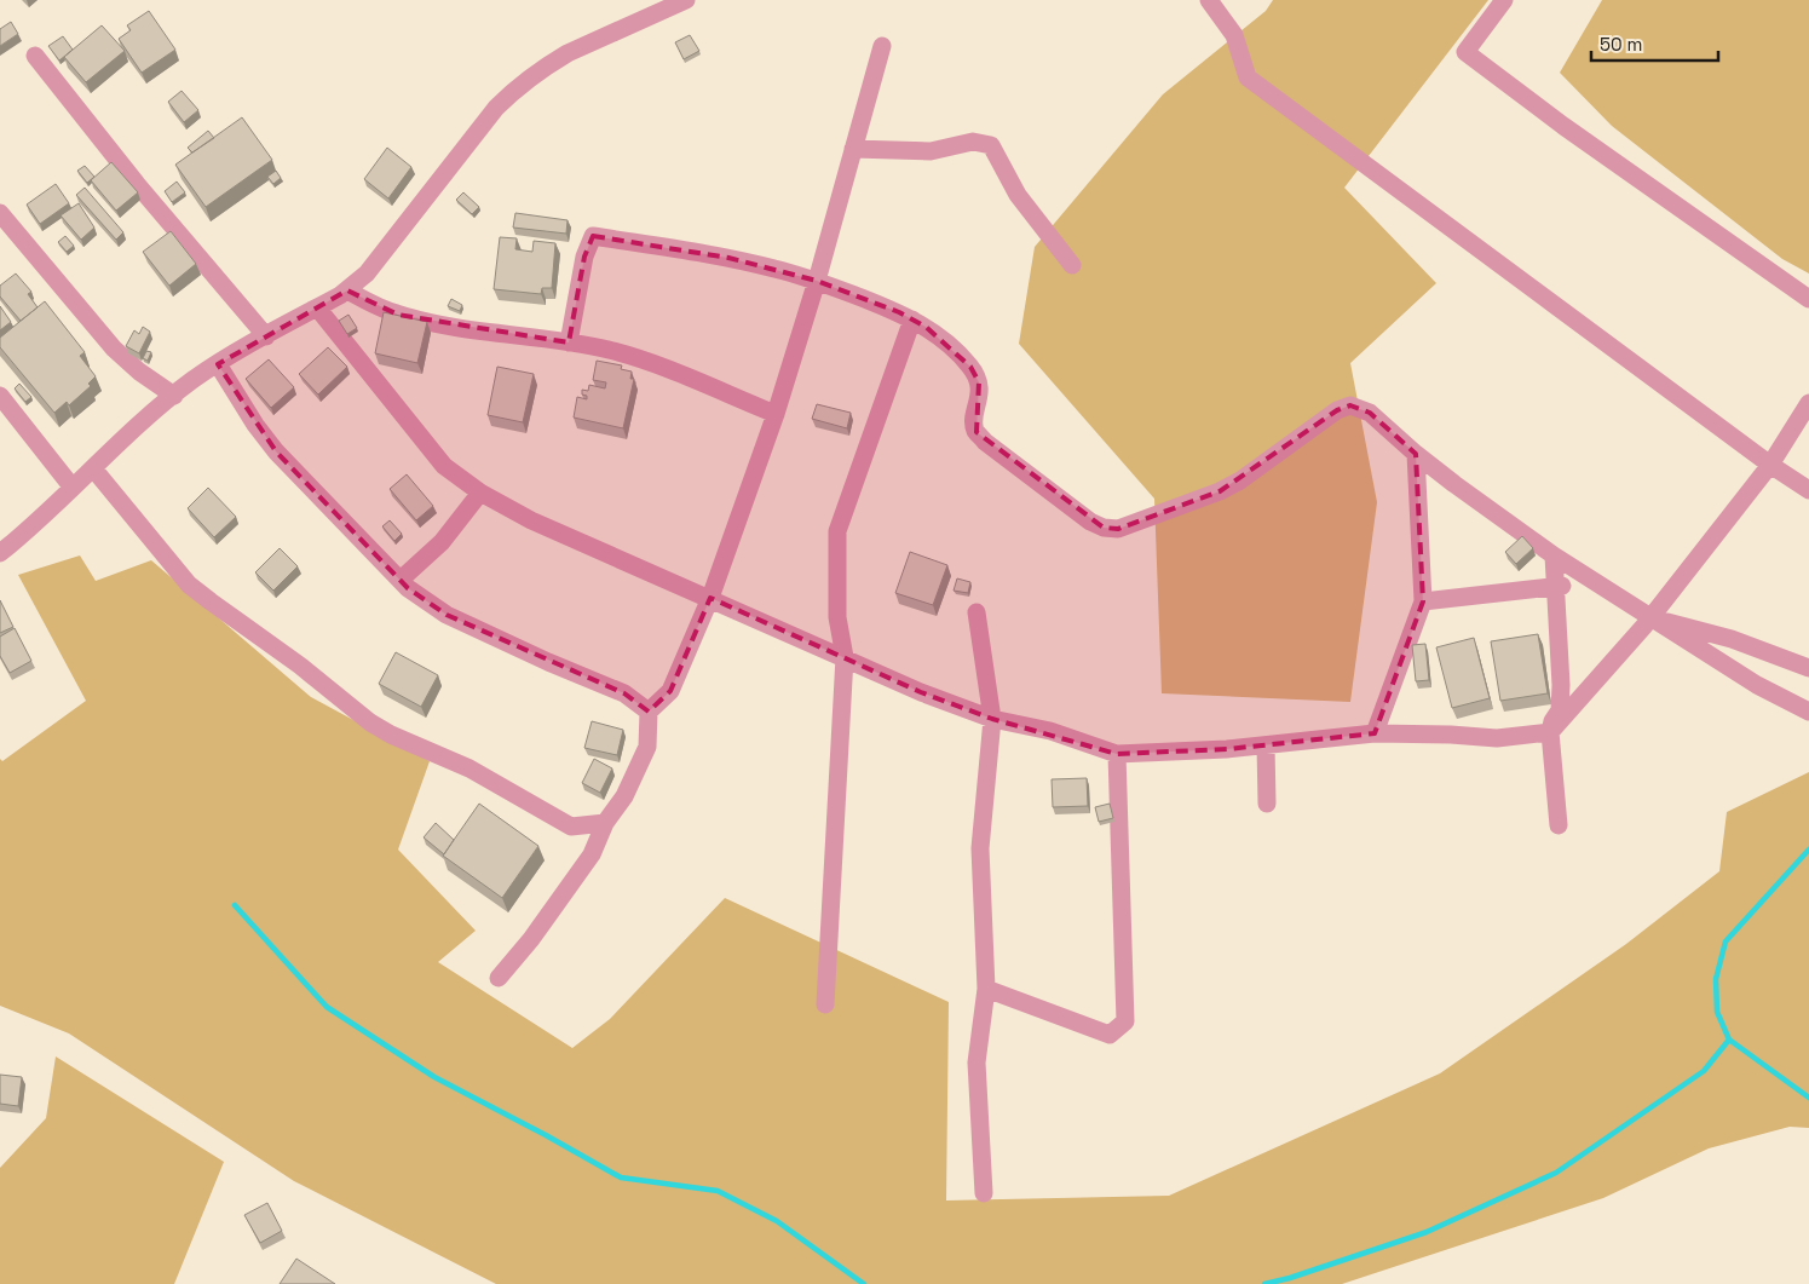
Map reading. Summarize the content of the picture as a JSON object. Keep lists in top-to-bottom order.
{
  "scale_bar": "50 m"
}
